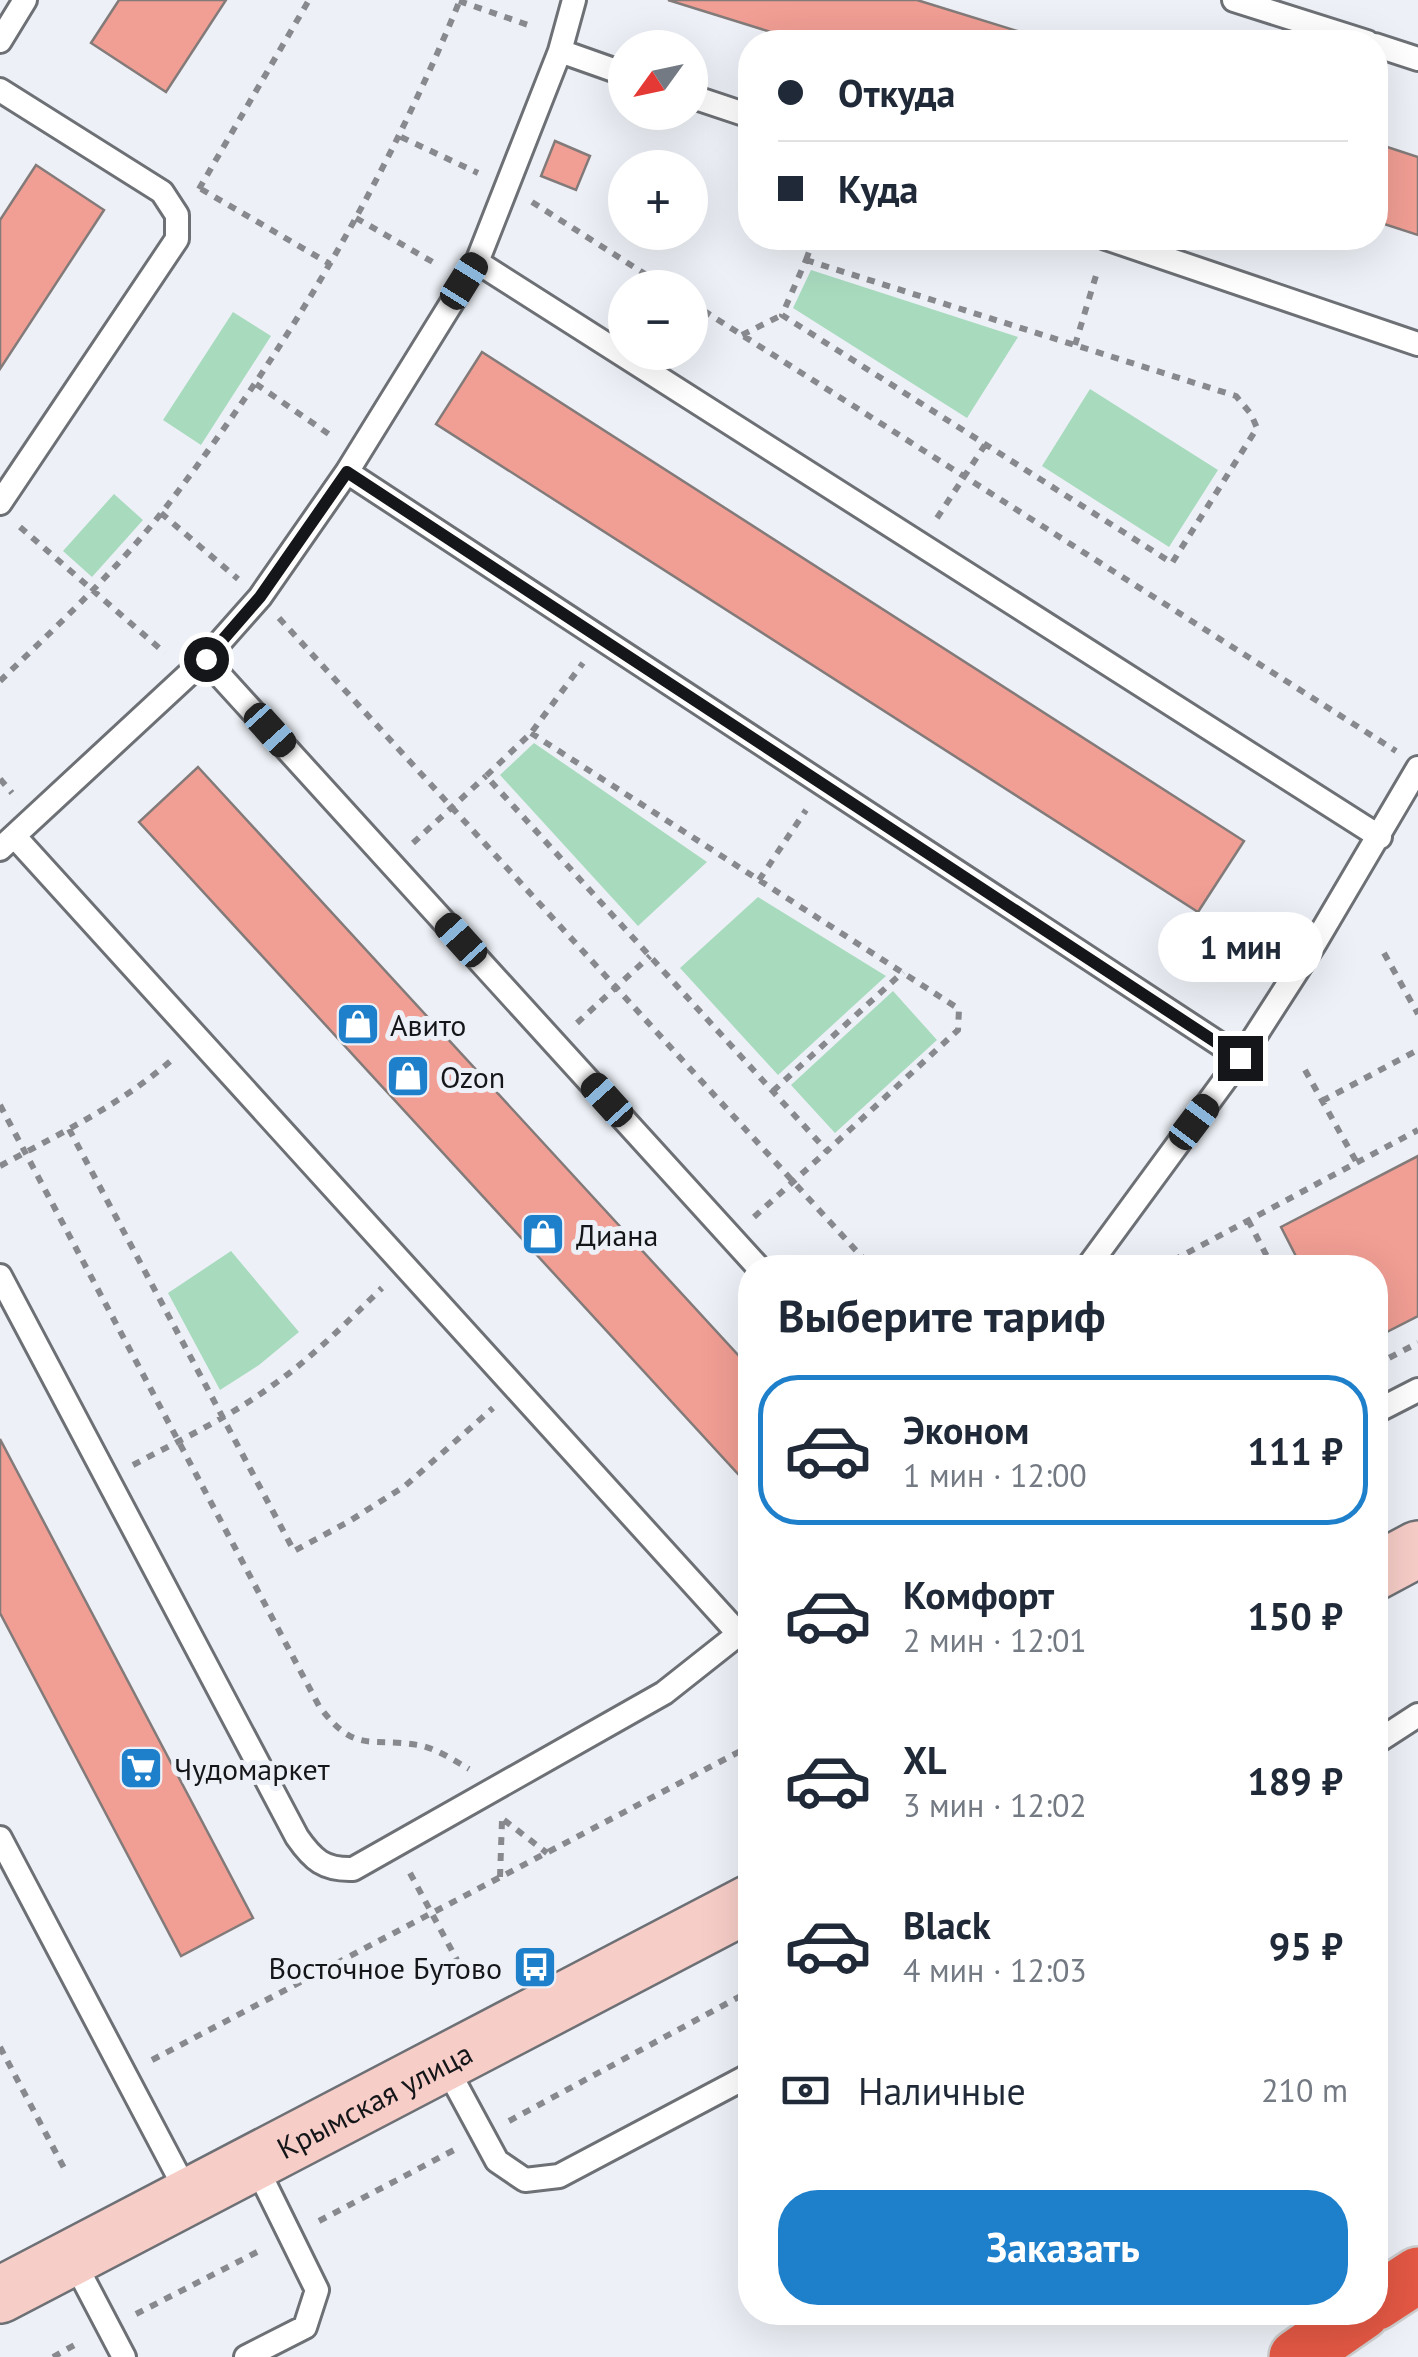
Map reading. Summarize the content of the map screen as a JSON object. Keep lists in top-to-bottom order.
{
  "streets": {
    "street": ["Крымская улица"]
  },
  "places": {
    "shop": ["Авито", "Ozon", "Диана"],
    "supermarket": ["Чудомаркет"],
    "bus stop": ["Восточное Бутово"]
  },
  "north": "bottom left",
  "page": {
    "map_buttons": ["+", "−"],
    "banner": ["Откуда", "Куда"],
    "bubble": "1 мин",
    "heading": "Выберите тариф",
    "list": [
      {
        "name": "Эконом",
        "note": "1 мин · 12:00",
        "value": "111 ₽"
      },
      {
        "name": "Комфорт",
        "note": "2 мин · 12:01",
        "value": "150 ₽"
      },
      {
        "name": "XL",
        "note": "3 мин · 12:02",
        "value": "189 ₽"
      },
      {
        "name": "Black",
        "note": "4 мин · 12:03",
        "value": "95 ₽"
      }
    ],
    "pay": ["Наличные", "210 m"],
    "buttons": "Заказать"
  }
}
